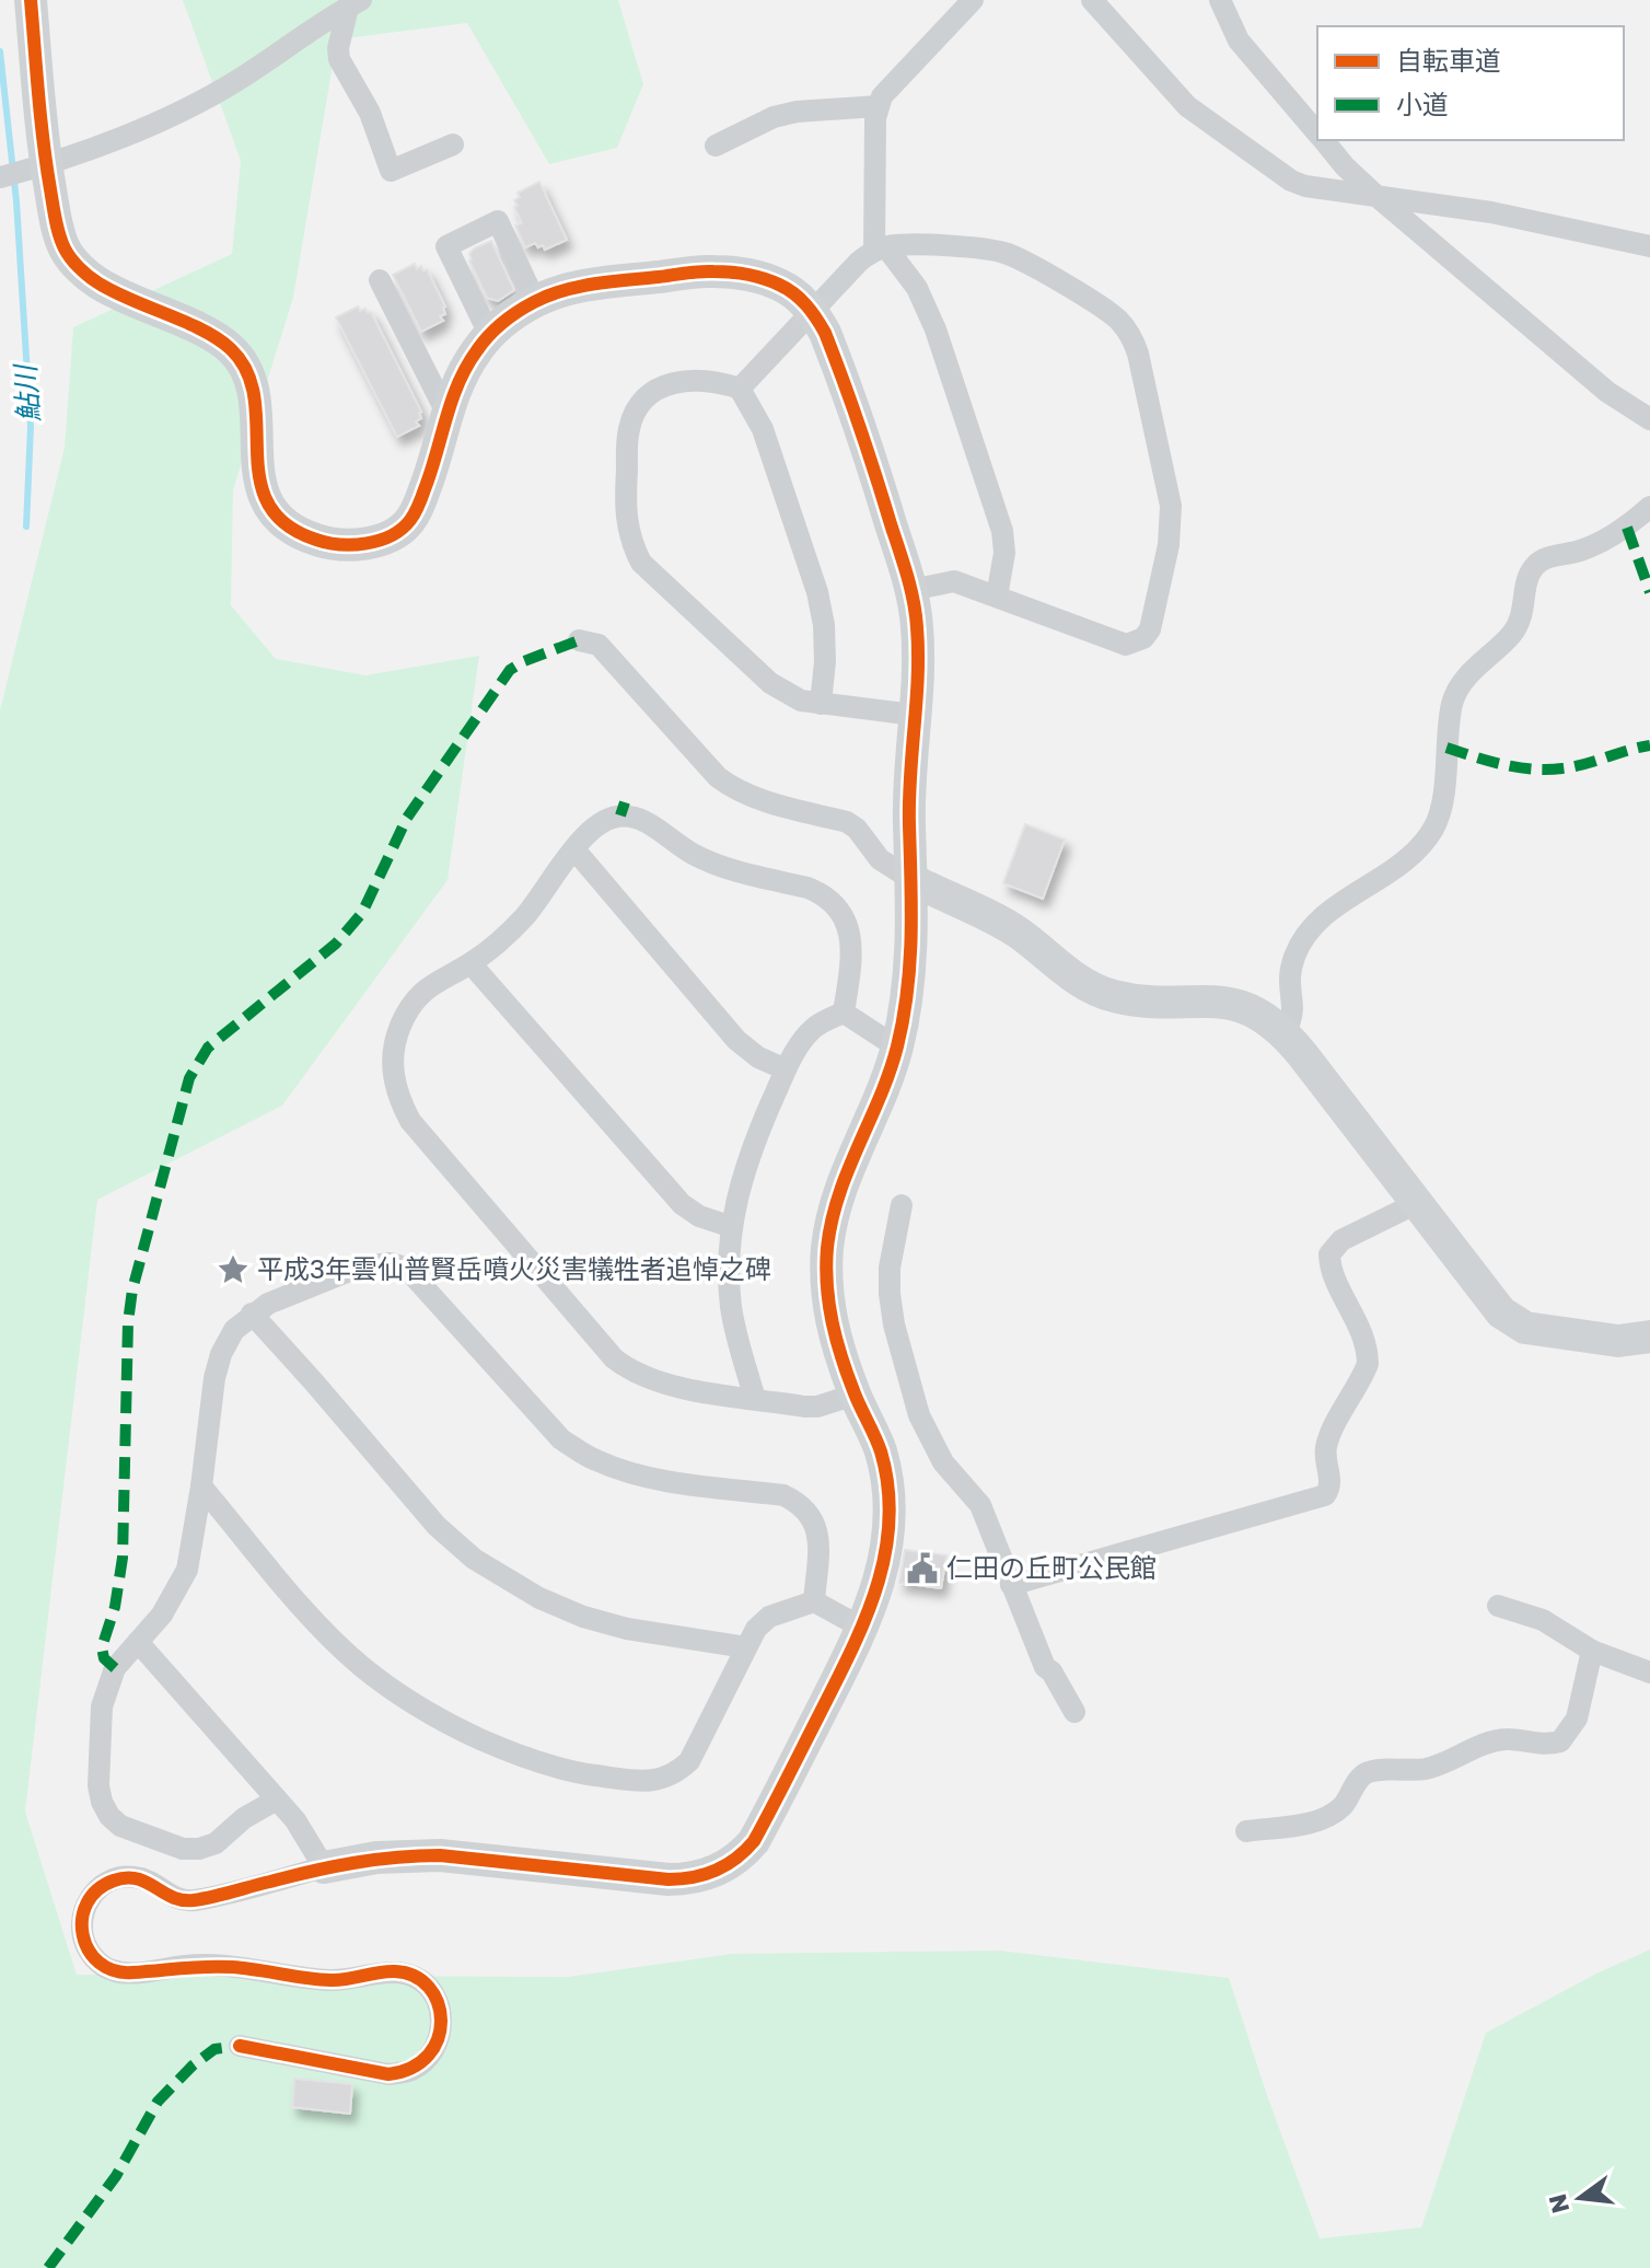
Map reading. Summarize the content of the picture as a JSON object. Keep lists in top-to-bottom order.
{
  "water": ["鮎川"],
  "places": {
    "place": ["平成3年雲仙普賢岳噴火災害犠牲者追悼之碑"],
    "public building": ["仁田の丘町公民館"]
  },
  "legend": ["自転車道", "小道"],
  "north": "left"
}
